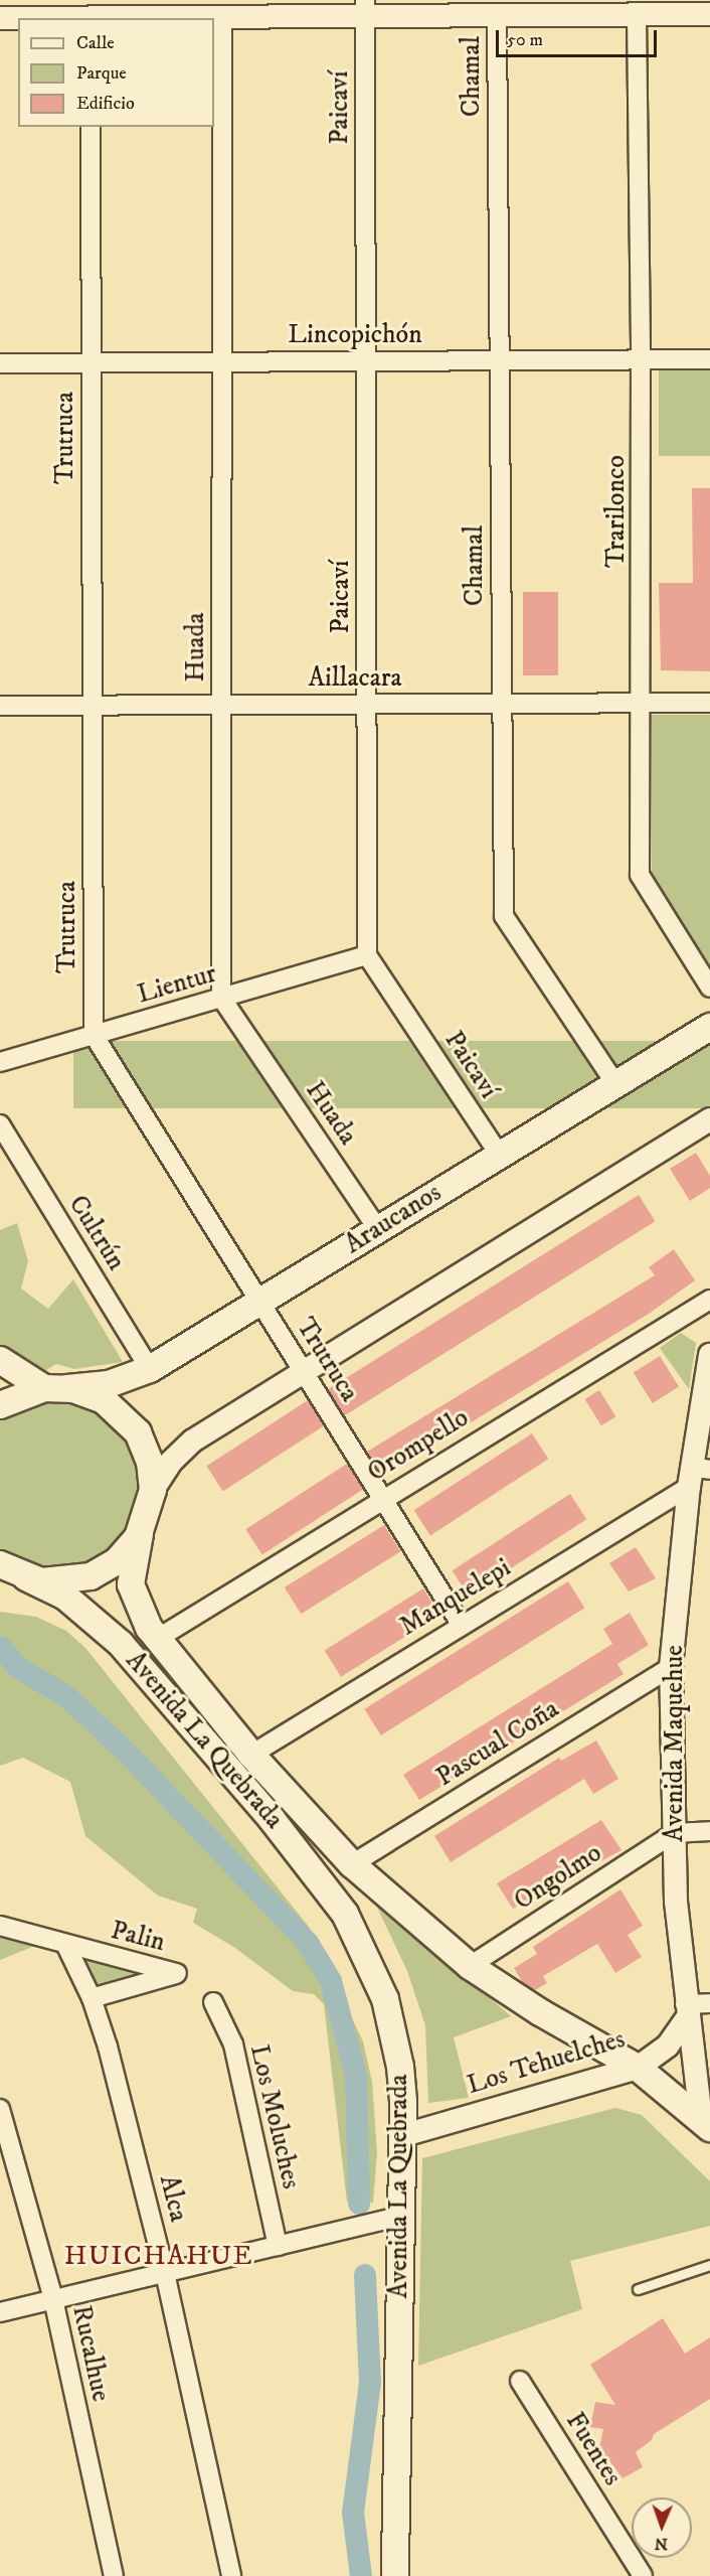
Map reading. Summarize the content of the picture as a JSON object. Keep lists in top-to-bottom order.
{
  "streets": {
    "main road": ["Araucanos", "Avenida La Quebrada"],
    "street": [
      "Chamal",
      "Paicaví",
      "Lincopichón",
      "Trutruca",
      "Trarilonco",
      "Huada",
      "Aillacara",
      "Lientur",
      "Cultrún",
      "Orompello",
      "Manquelepi",
      "Pascual Coña",
      "Avenida Maquehue",
      "Ongolmo",
      "Palin",
      "Los Tehuelches",
      "Los Moluches",
      "Alca",
      "Rucalhue",
      "Fuentes"
    ]
  },
  "crossings": [
    ["Chamal", "Lincopichón"],
    ["Chamal", "Aillacara"],
    ["Chamal", "Araucanos"],
    ["Paicaví", "Lincopichón"],
    ["Paicaví", "Aillacara"],
    ["Paicaví", "Lientur"],
    ["Paicaví", "Araucanos"],
    ["Lincopichón", "Trutruca"],
    ["Lincopichón", "Trarilonco"],
    ["Lincopichón", "Huada"],
    ["Trutruca", "Aillacara"],
    ["Trutruca", "Lientur"],
    ["Trutruca", "Araucanos"],
    ["Trutruca", "Orompello"],
    ["Trutruca", "Manquelepi"],
    ["Trarilonco", "Aillacara"],
    ["Huada", "Aillacara"],
    ["Huada", "Lientur"],
    ["Huada", "Araucanos"],
    ["Araucanos", "Cultrún"],
    ["Orompello", "Avenida La Quebrada"],
    ["Manquelepi", "Avenida La Quebrada"],
    ["Manquelepi", "Avenida Maquehue"],
    ["Avenida La Quebrada", "Pascual Coña"],
    ["Avenida La Quebrada", "Avenida Maquehue"],
    ["Avenida La Quebrada", "Ongolmo"],
    ["Avenida La Quebrada", "Los Tehuelches"],
    ["Pascual Coña", "Avenida Maquehue"],
    ["Avenida Maquehue", "Ongolmo"],
    ["Avenida Maquehue", "Los Tehuelches"],
    ["Palin", "Alca"]
  ],
  "districts": ["HUICHAHUE"],
  "legend": ["Calle", "Parque", "Edificio"],
  "scale_bar": "50 m",
  "north": "bottom"
}
